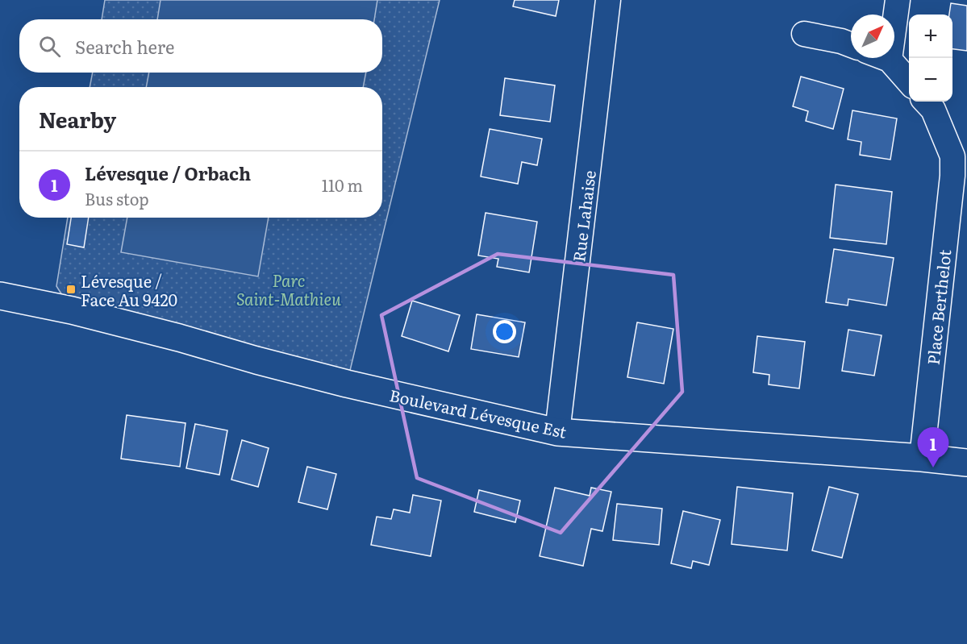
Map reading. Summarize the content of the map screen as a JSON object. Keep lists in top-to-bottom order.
{
  "streets": {
    "street": ["Rue Lahaise", "Place Berthelot", "Boulevard Lévesque Est"]
  },
  "crossings": [
    ["Rue Lahaise", "Boulevard Lévesque Est"],
    ["Place Berthelot", "Boulevard Lévesque Est"]
  ],
  "parks": ["Parc Saint-Mathieu"],
  "places": {
    "transit": ["Lévesque / Face Au 9420"]
  },
  "north": "top right",
  "page": {
    "map_buttons": ["+", "−"],
    "search": "Search here",
    "heading": "Nearby",
    "list": [
      {
        "mark": "1",
        "name": "Lévesque / Orbach",
        "note": "Bus stop",
        "value": "110 m"
      }
    ],
    "pins": "1"
  }
}
